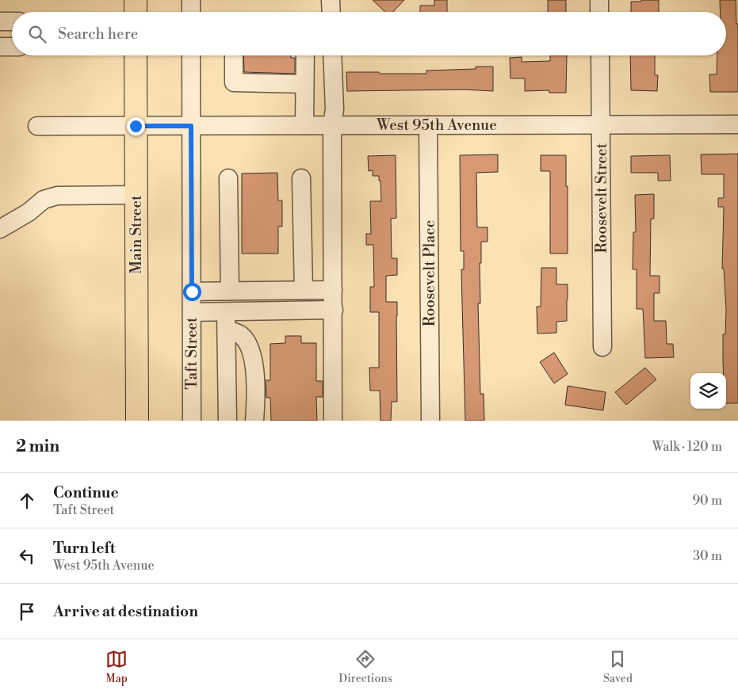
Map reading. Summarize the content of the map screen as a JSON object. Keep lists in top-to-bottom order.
{
  "streets": {
    "main road": ["Main Street"],
    "street": [
      "West 95th Avenue",
      "Roosevelt Street",
      "Roosevelt Place",
      "Taft Street"
    ]
  },
  "crossings": [
    ["West 95th Avenue", "Roosevelt Street"],
    ["West 95th Avenue", "Main Street"],
    ["West 95th Avenue", "Roosevelt Place"],
    ["West 95th Avenue", "Taft Street"]
  ],
  "page": {
    "search": "Search here",
    "heading": ["2 min", "Walk · 120 m"],
    "list": [
      ["Continue", "Taft Street", "90 m"],
      ["Turn left", "West 95th Avenue", "30 m"],
      "Arrive at destination"
    ],
    "nav": ["Map", "Directions", "Saved"]
  }
}
